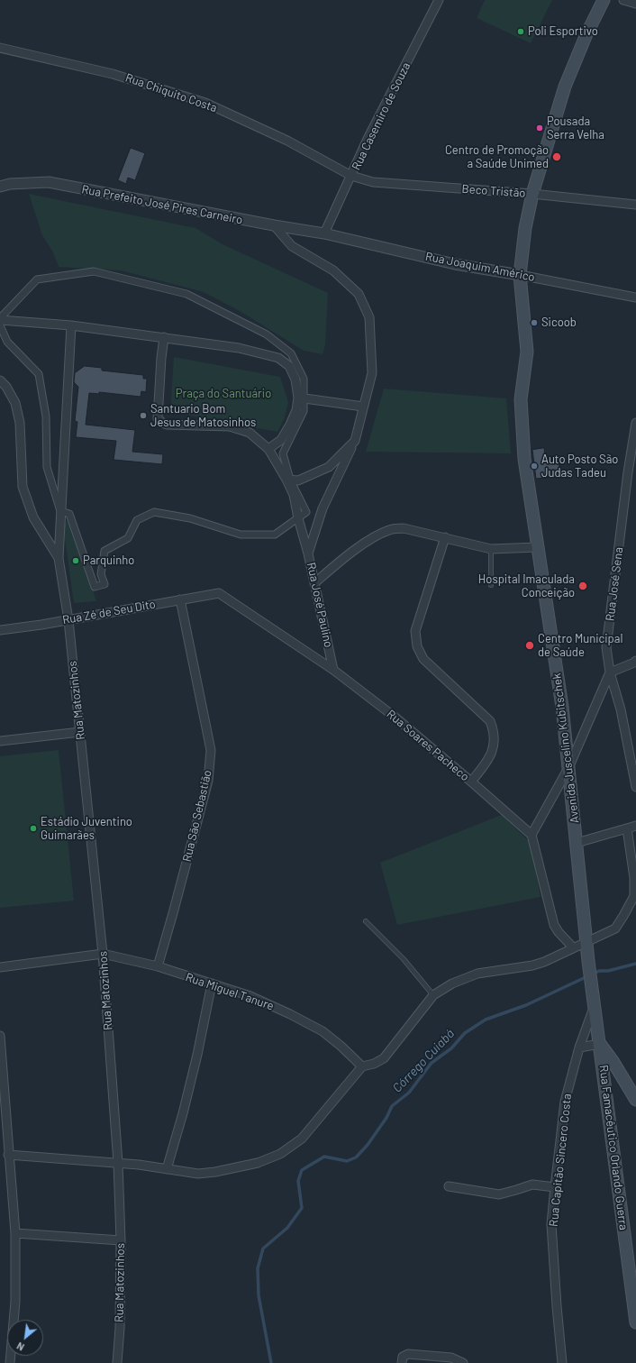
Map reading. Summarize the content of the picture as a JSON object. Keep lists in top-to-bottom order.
{
  "streets": {
    "main road": ["Avenida Juscelino Kubitschek", "Rua Famacêutico Orlando Guerra"],
    "street": [
      "Rua Chiquito Costa",
      "Rua Casemiro de Souza",
      "Beco Tristão",
      "Rua Prefeito José Pires Carneiro",
      "Rua Joaquim Américo",
      "Rua José Sena",
      "Rua José Paulino",
      "Rua Zé de Seu Dito",
      "Rua Matozinhos",
      "Rua Soares Pacheco",
      "Rua São Sebastião",
      "Rua Miguel Tanure",
      "Rua Capitão Sincero Costa"
    ]
  },
  "crossings": [
    ["Rua Chiquito Costa", "Rua Casemiro de Souza"],
    ["Rua Chiquito Costa", "Beco Tristão"],
    ["Rua Casemiro de Souza", "Beco Tristão"],
    ["Rua Casemiro de Souza", "Rua Prefeito José Pires Carneiro"],
    ["Rua Casemiro de Souza", "Rua Joaquim Américo"],
    ["Beco Tristão", "Avenida Juscelino Kubitschek"],
    ["Rua Prefeito José Pires Carneiro", "Rua Joaquim Américo"],
    ["Rua Joaquim Américo", "Avenida Juscelino Kubitschek"],
    ["Rua José Paulino", "Rua Soares Pacheco"],
    ["Rua Zé de Seu Dito", "Rua Matozinhos"],
    ["Rua Zé de Seu Dito", "Rua Soares Pacheco"],
    ["Rua Zé de Seu Dito", "Rua São Sebastião"],
    ["Rua Matozinhos", "Rua Miguel Tanure"],
    ["Avenida Juscelino Kubitschek", "Rua Famacêutico Orlando Guerra"],
    ["Avenida Juscelino Kubitschek", "Rua Capitão Sincero Costa"],
    ["Rua São Sebastião", "Rua Miguel Tanure"],
    ["Rua Famacêutico Orlando Guerra", "Rua Capitão Sincero Costa"]
  ],
  "water": ["Córrego Cuiabá"],
  "parks": ["Praça do Santuário"],
  "places": [
    "Poli Esportivo",
    "Pousada Serra Velha",
    "Centro de Promoção a Saúde Unimed",
    "Sicoob",
    "Santuario Bom Jesus de Matosinhos",
    "Auto Posto São Judas Tadeu",
    "Parquinho",
    "Hospital Imaculada Conceição",
    "Centro Municipal de Saúde",
    "Estádio Juventino Guimarães"
  ],
  "north": "bottom left"
}
